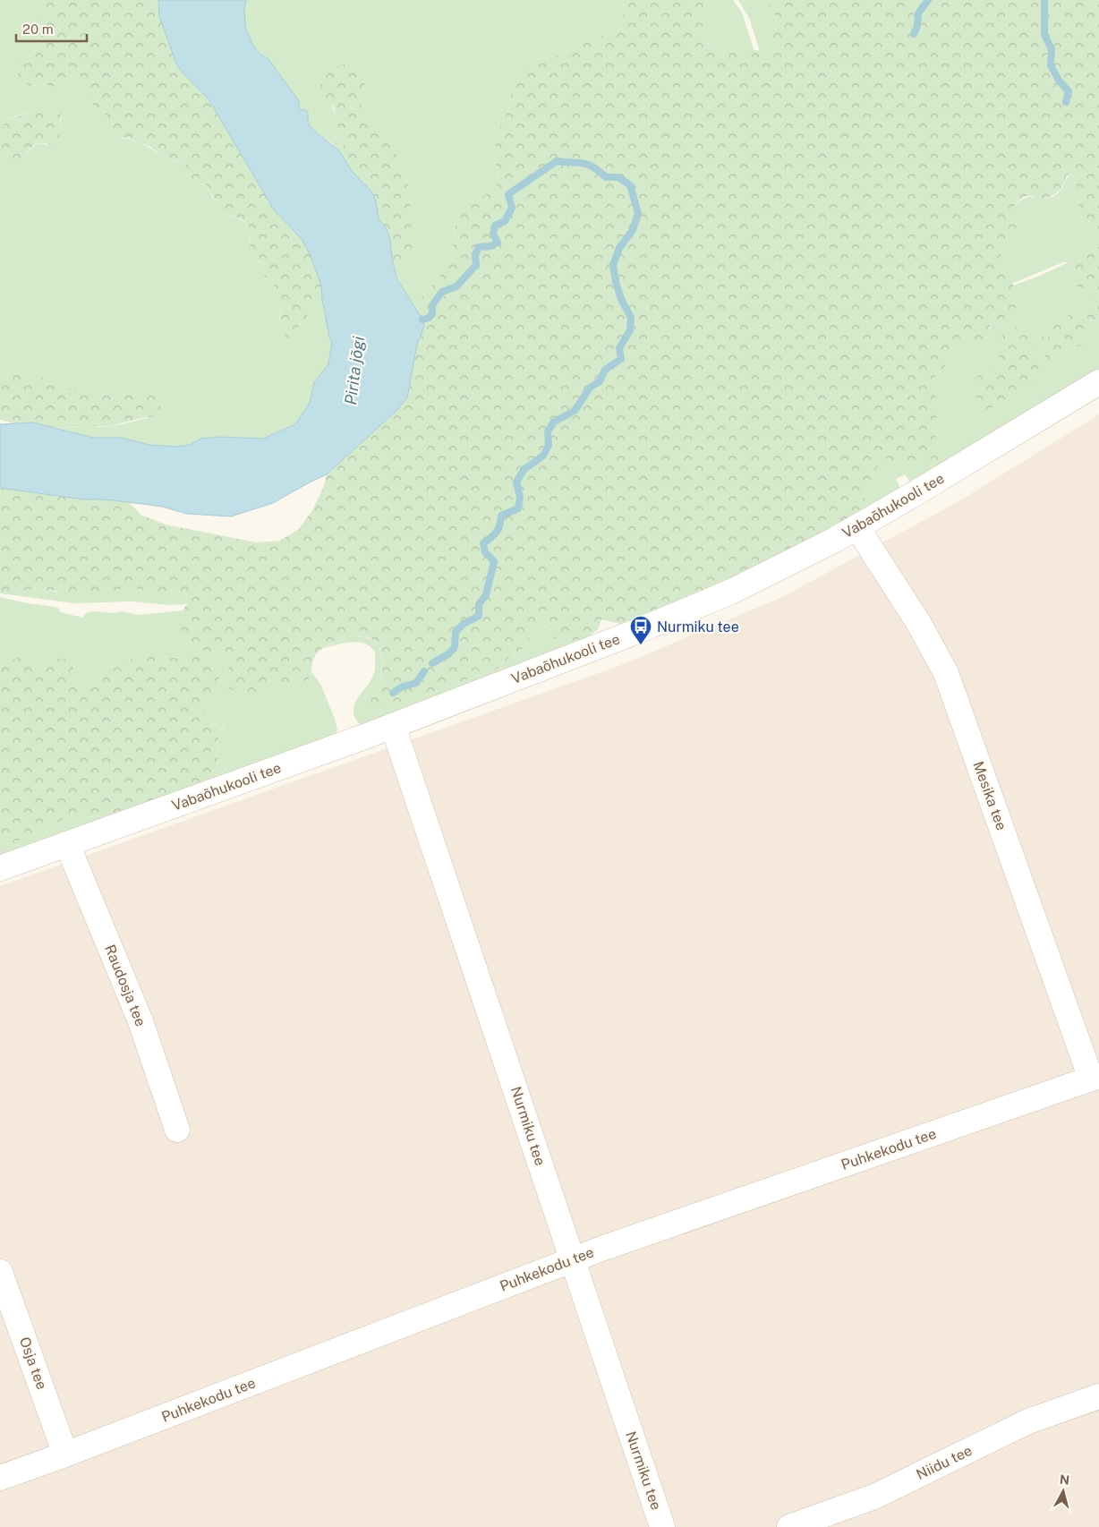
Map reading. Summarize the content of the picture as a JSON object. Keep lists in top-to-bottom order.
{
  "streets": {
    "street": [
      "Vabaõhukooli tee",
      "Mesika tee",
      "Raudosja tee",
      "Nurmiku tee",
      "Puhkekodu tee",
      "Osja tee",
      "Niidu tee"
    ]
  },
  "crossings": [
    ["Vabaõhukooli tee", "Mesika tee"],
    ["Vabaõhukooli tee", "Raudosja tee"],
    ["Vabaõhukooli tee", "Nurmiku tee"],
    ["Mesika tee", "Puhkekodu tee"],
    ["Nurmiku tee", "Puhkekodu tee"],
    ["Puhkekodu tee", "Osja tee"]
  ],
  "water": ["Pirita jõgi"],
  "places": {
    "bus stop": ["Nurmiku tee"]
  },
  "scale_bar": "20 m",
  "north": "top"
}
